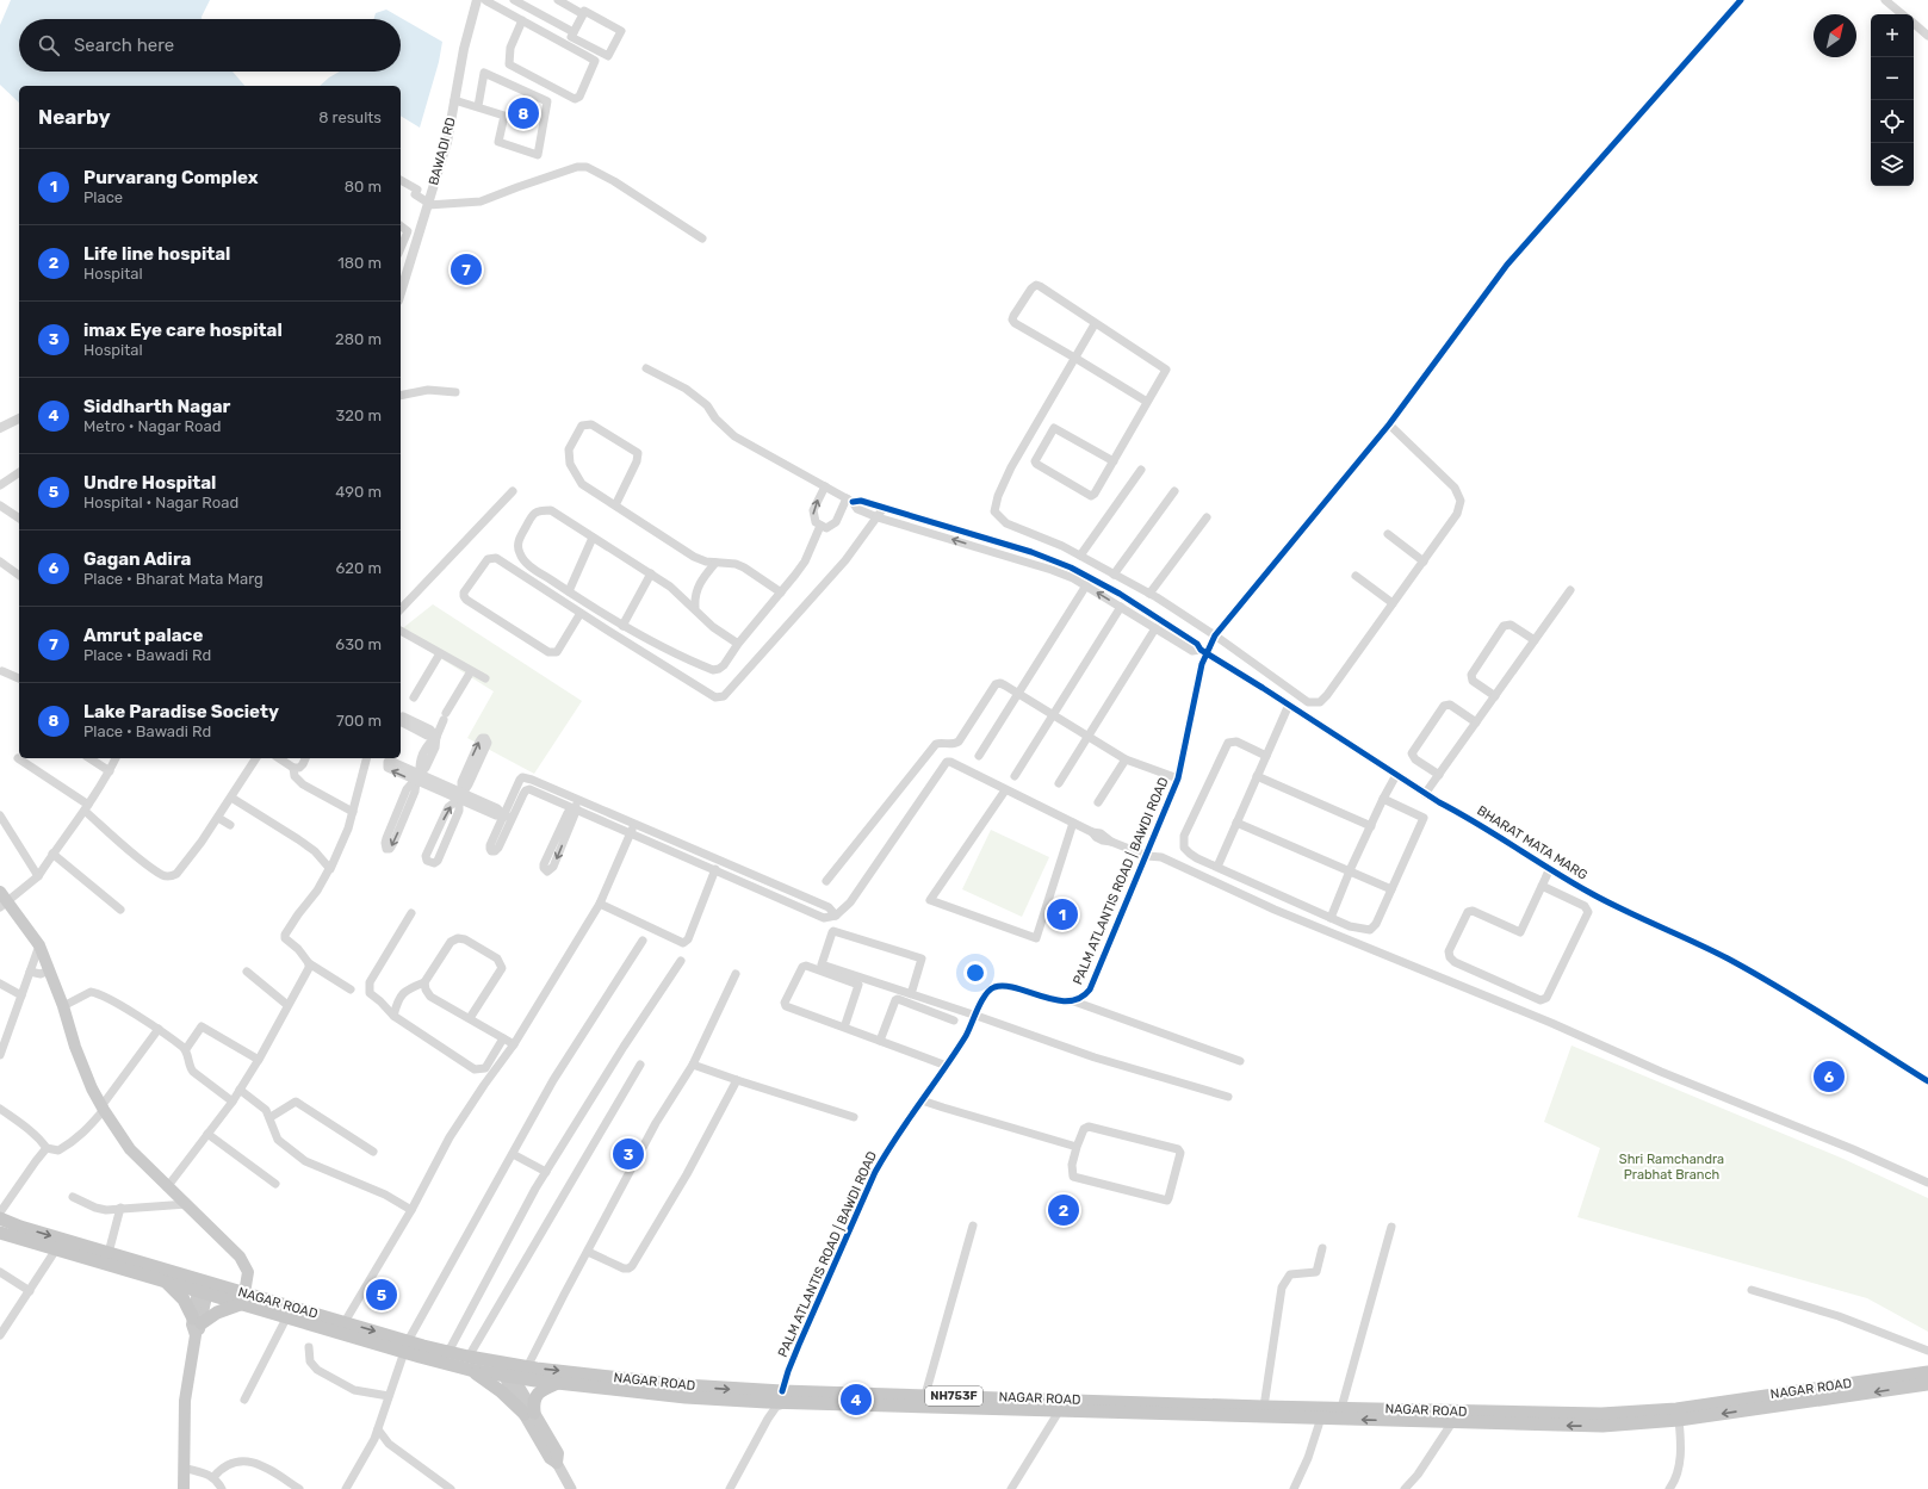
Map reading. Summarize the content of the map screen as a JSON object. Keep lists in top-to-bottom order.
{
  "streets": {
    "highway": ["NAGAR ROAD", "NH753F"],
    "street": ["BAWADI RD", "BHARAT MATA MARG", "PALM ATLANTIS ROAD | BAWDI ROAD"]
  },
  "crossings": [
    ["BHARAT MATA MARG", "PALM ATLANTIS ROAD | BAWDI ROAD"],
    ["PALM ATLANTIS ROAD | BAWDI ROAD", "NAGAR ROAD"]
  ],
  "parks": ["Shri Ramchandra Prabhat Branch"],
  "north": "top right",
  "page": {
    "map_buttons": ["+", "−"],
    "search": "Search here",
    "heading": ["Nearby", "8 results"],
    "pins": [
      "8",
      "7",
      "1",
      "6",
      "3",
      "2",
      "5",
      "4"
    ],
    "list": [
      {
        "mark": "1",
        "name": "Purvarang Complex",
        "note": "Place",
        "value": "80 m"
      },
      {
        "mark": "2",
        "name": "Life line hospital",
        "note": "Hospital",
        "value": "180 m"
      },
      {
        "mark": "3",
        "name": "imax Eye care hospital",
        "note": "Hospital",
        "value": "280 m"
      },
      {
        "mark": "4",
        "name": "Siddharth Nagar",
        "note": "Metro · Nagar Road",
        "value": "320 m"
      },
      {
        "mark": "5",
        "name": "Undre Hospital",
        "note": "Hospital · Nagar Road",
        "value": "490 m"
      },
      {
        "mark": "6",
        "name": "Gagan Adira",
        "note": "Place · Bharat Mata Marg",
        "value": "620 m"
      },
      {
        "mark": "7",
        "name": "Amrut palace",
        "note": "Place · Bawadi Rd",
        "value": "630 m"
      },
      {
        "mark": "8",
        "name": "Lake Paradise Society",
        "note": "Place · Bawadi Rd",
        "value": "700 m"
      }
    ]
  }
}
